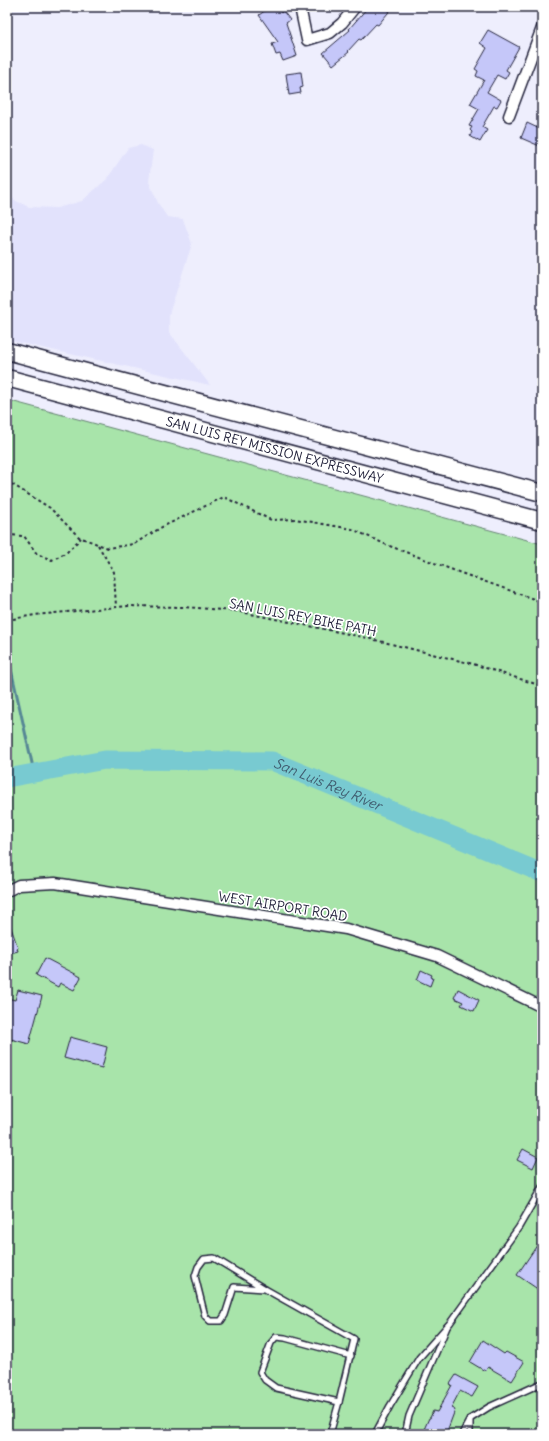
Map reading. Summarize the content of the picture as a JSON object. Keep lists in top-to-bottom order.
{
  "streets": {
    "highway": ["SAN LUIS REY MISSION EXPRESSWAY"],
    "street": ["WEST AIRPORT ROAD"],
    "path": ["SAN LUIS REY BIKE PATH"]
  },
  "water": ["San Luis Rey River"]
}
